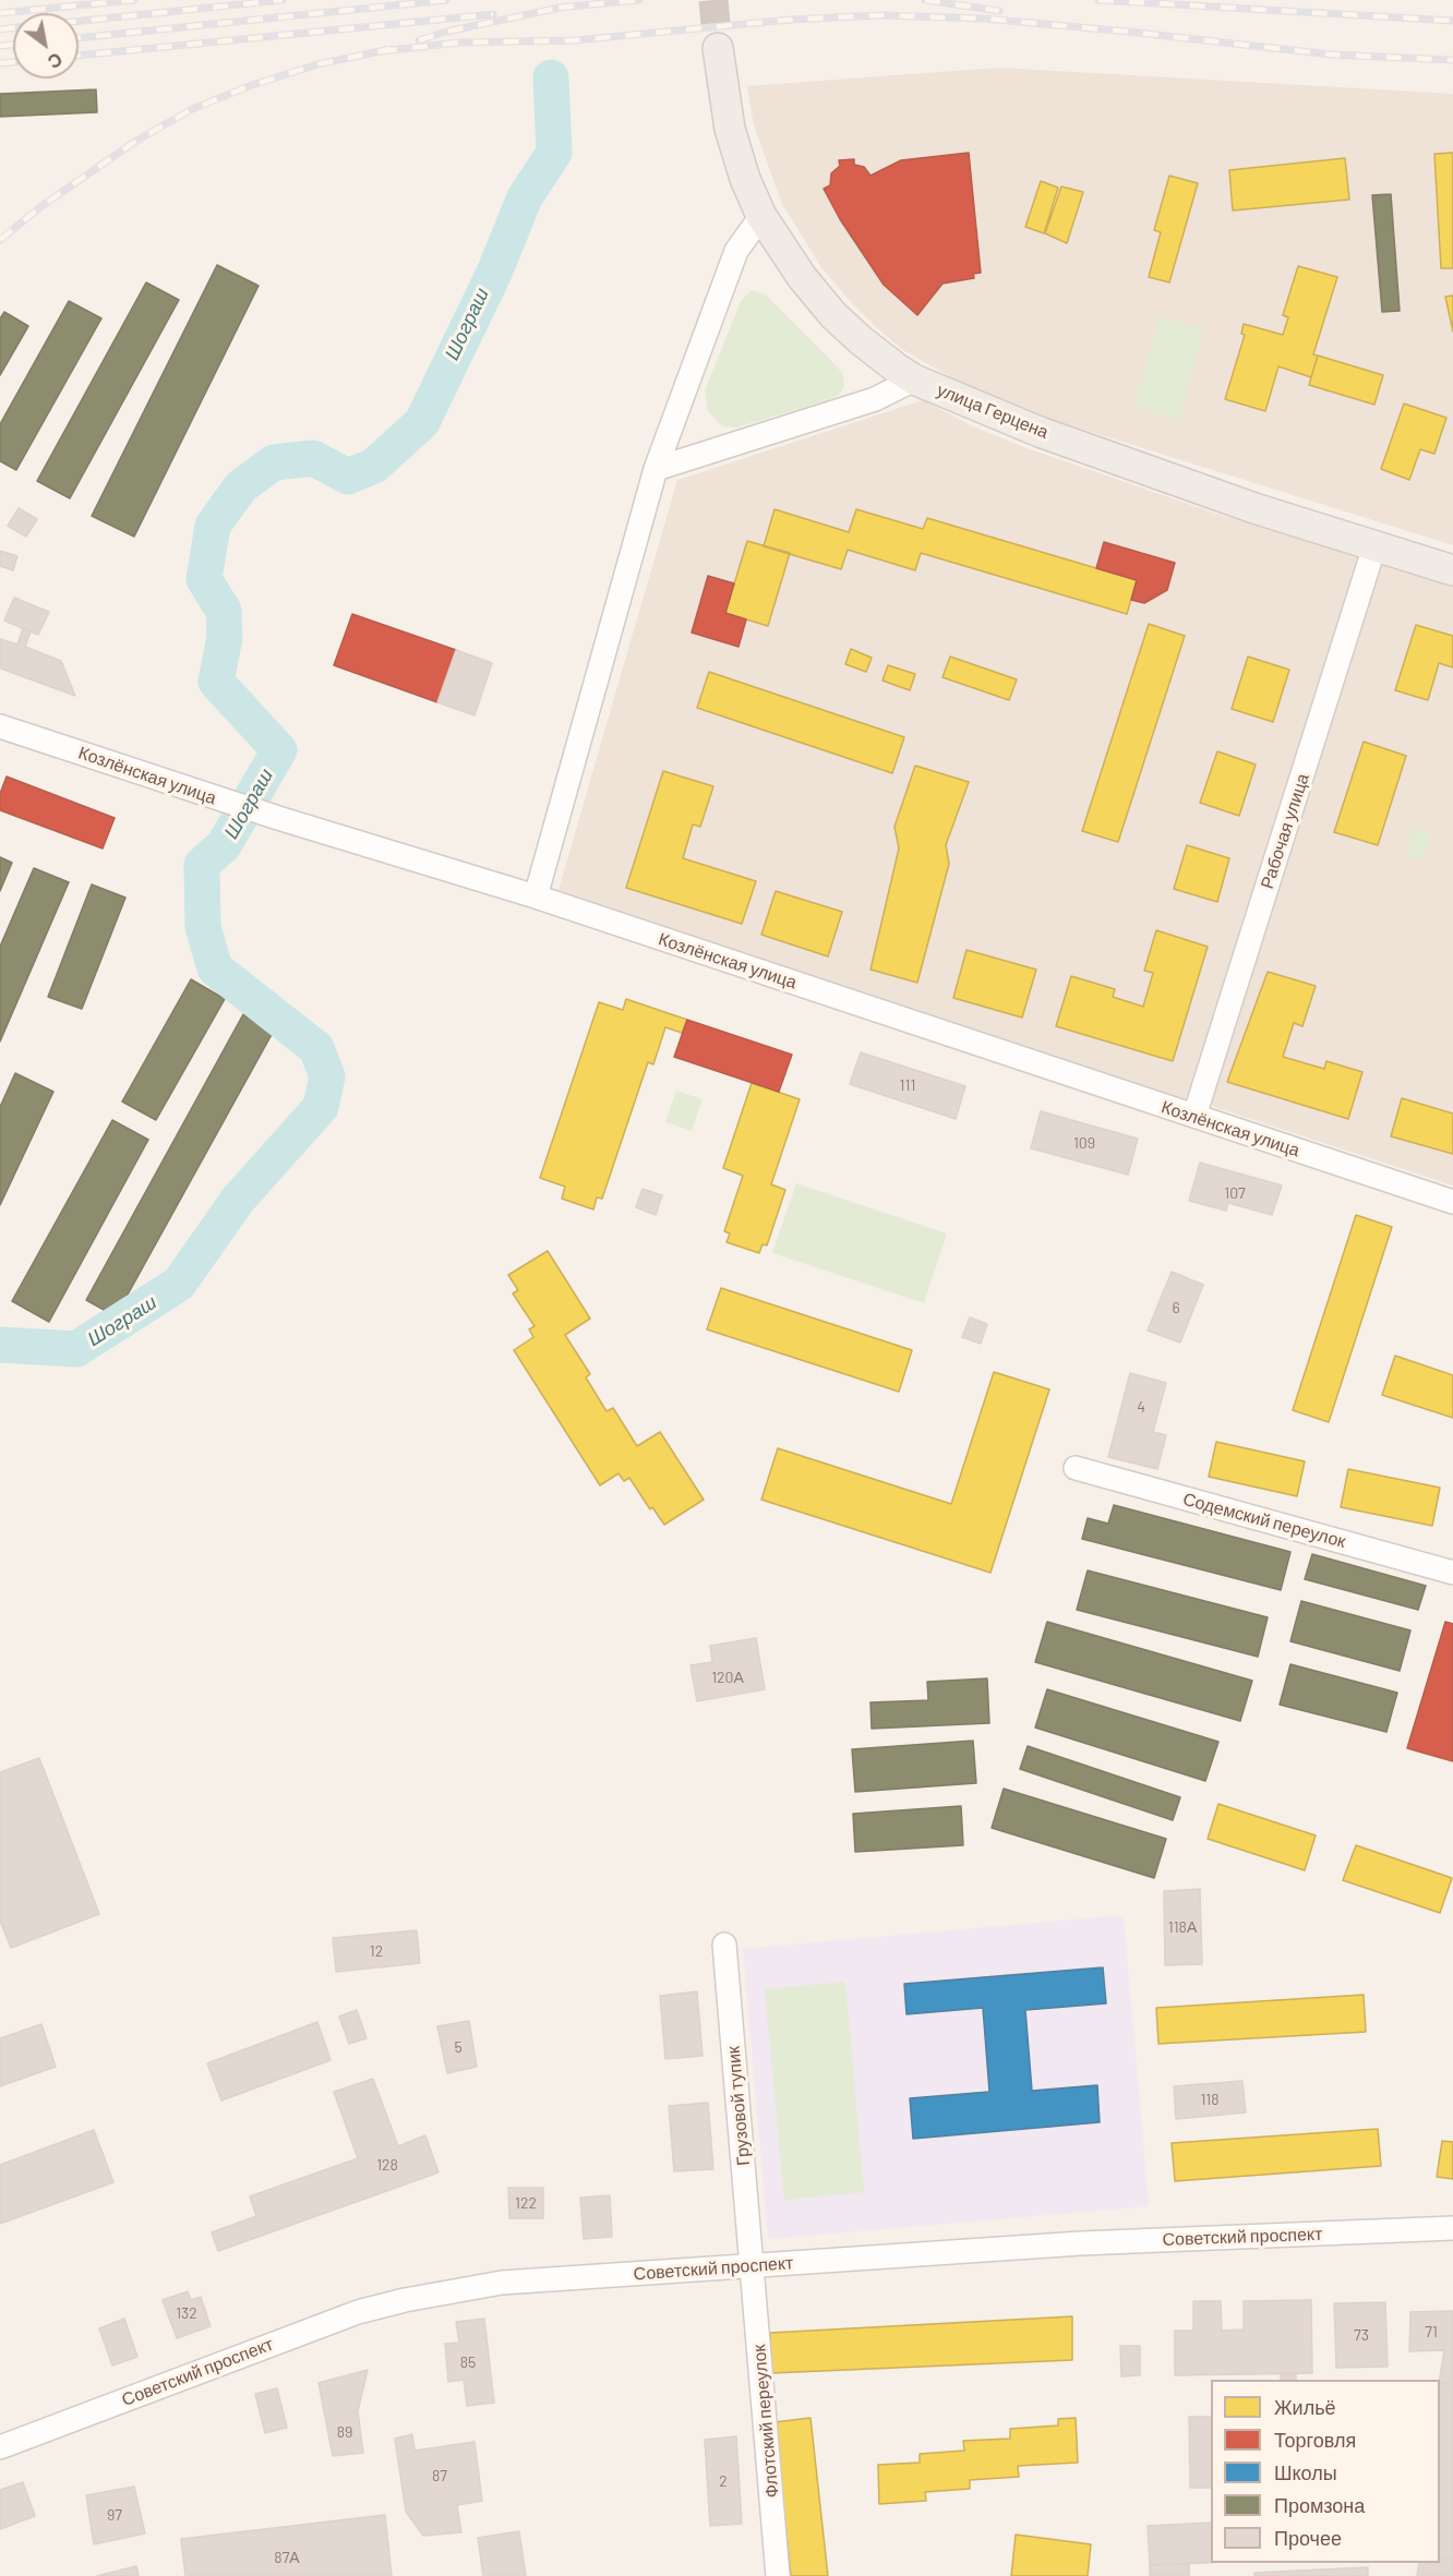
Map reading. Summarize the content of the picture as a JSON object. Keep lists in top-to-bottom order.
{
  "streets": {
    "main road": ["улица Герцена"],
    "street": [
      "Козлёнская улица",
      "Рабочая улица",
      "Содемский переулок",
      "Грузовой тупик",
      "Советский проспект",
      "Флотский переулок"
    ]
  },
  "crossings": [
    ["улица Герцена", "Рабочая улица"],
    ["Козлёнская улица", "Рабочая улица"],
    ["Грузовой тупик", "Советский проспект"],
    ["Грузовой тупик", "Флотский переулок"],
    ["Советский проспект", "Флотский переулок"]
  ],
  "water": ["Шограш"],
  "house_numbers": [
    "111",
    "109",
    "107",
    "6",
    "4",
    "120А",
    "118А",
    "12",
    "5",
    "118",
    "128",
    "122",
    "132",
    "71",
    "73",
    "85",
    "89",
    "87",
    "2",
    "97",
    "87А"
  ],
  "legend": [
    "Жильё",
    "Торговля",
    "Школы",
    "Промзона",
    "Прочее"
  ],
  "north": "bottom right"
}
